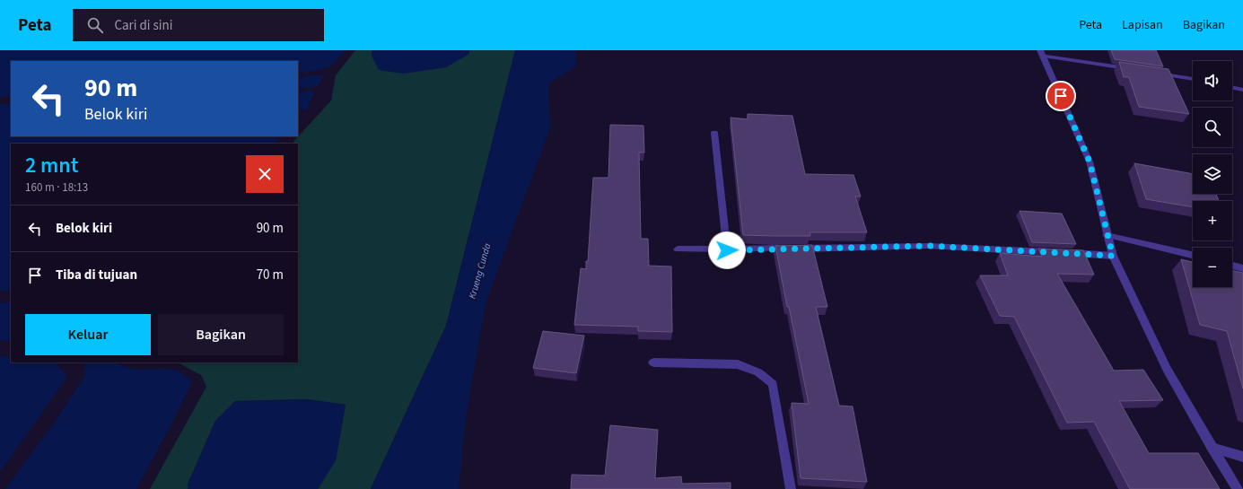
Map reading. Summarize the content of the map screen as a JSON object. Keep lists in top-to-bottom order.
{
  "water": ["Krueng Cunda"],
  "page": {
    "header": "Peta",
    "search": "Cari di sini",
    "nav": ["Peta", "Lapisan", "Bagikan"],
    "map_buttons": ["+", "−"],
    "turn": ["90 m", "Belok kiri"],
    "heading": ["2 mnt", "160 m · 18:13"],
    "list": [
      {
        "name": "Belok kiri",
        "value": "90 m"
      },
      {
        "name": "Tiba di tujuan",
        "value": "70 m"
      }
    ],
    "buttons": ["Keluar", "Bagikan"]
  }
}
